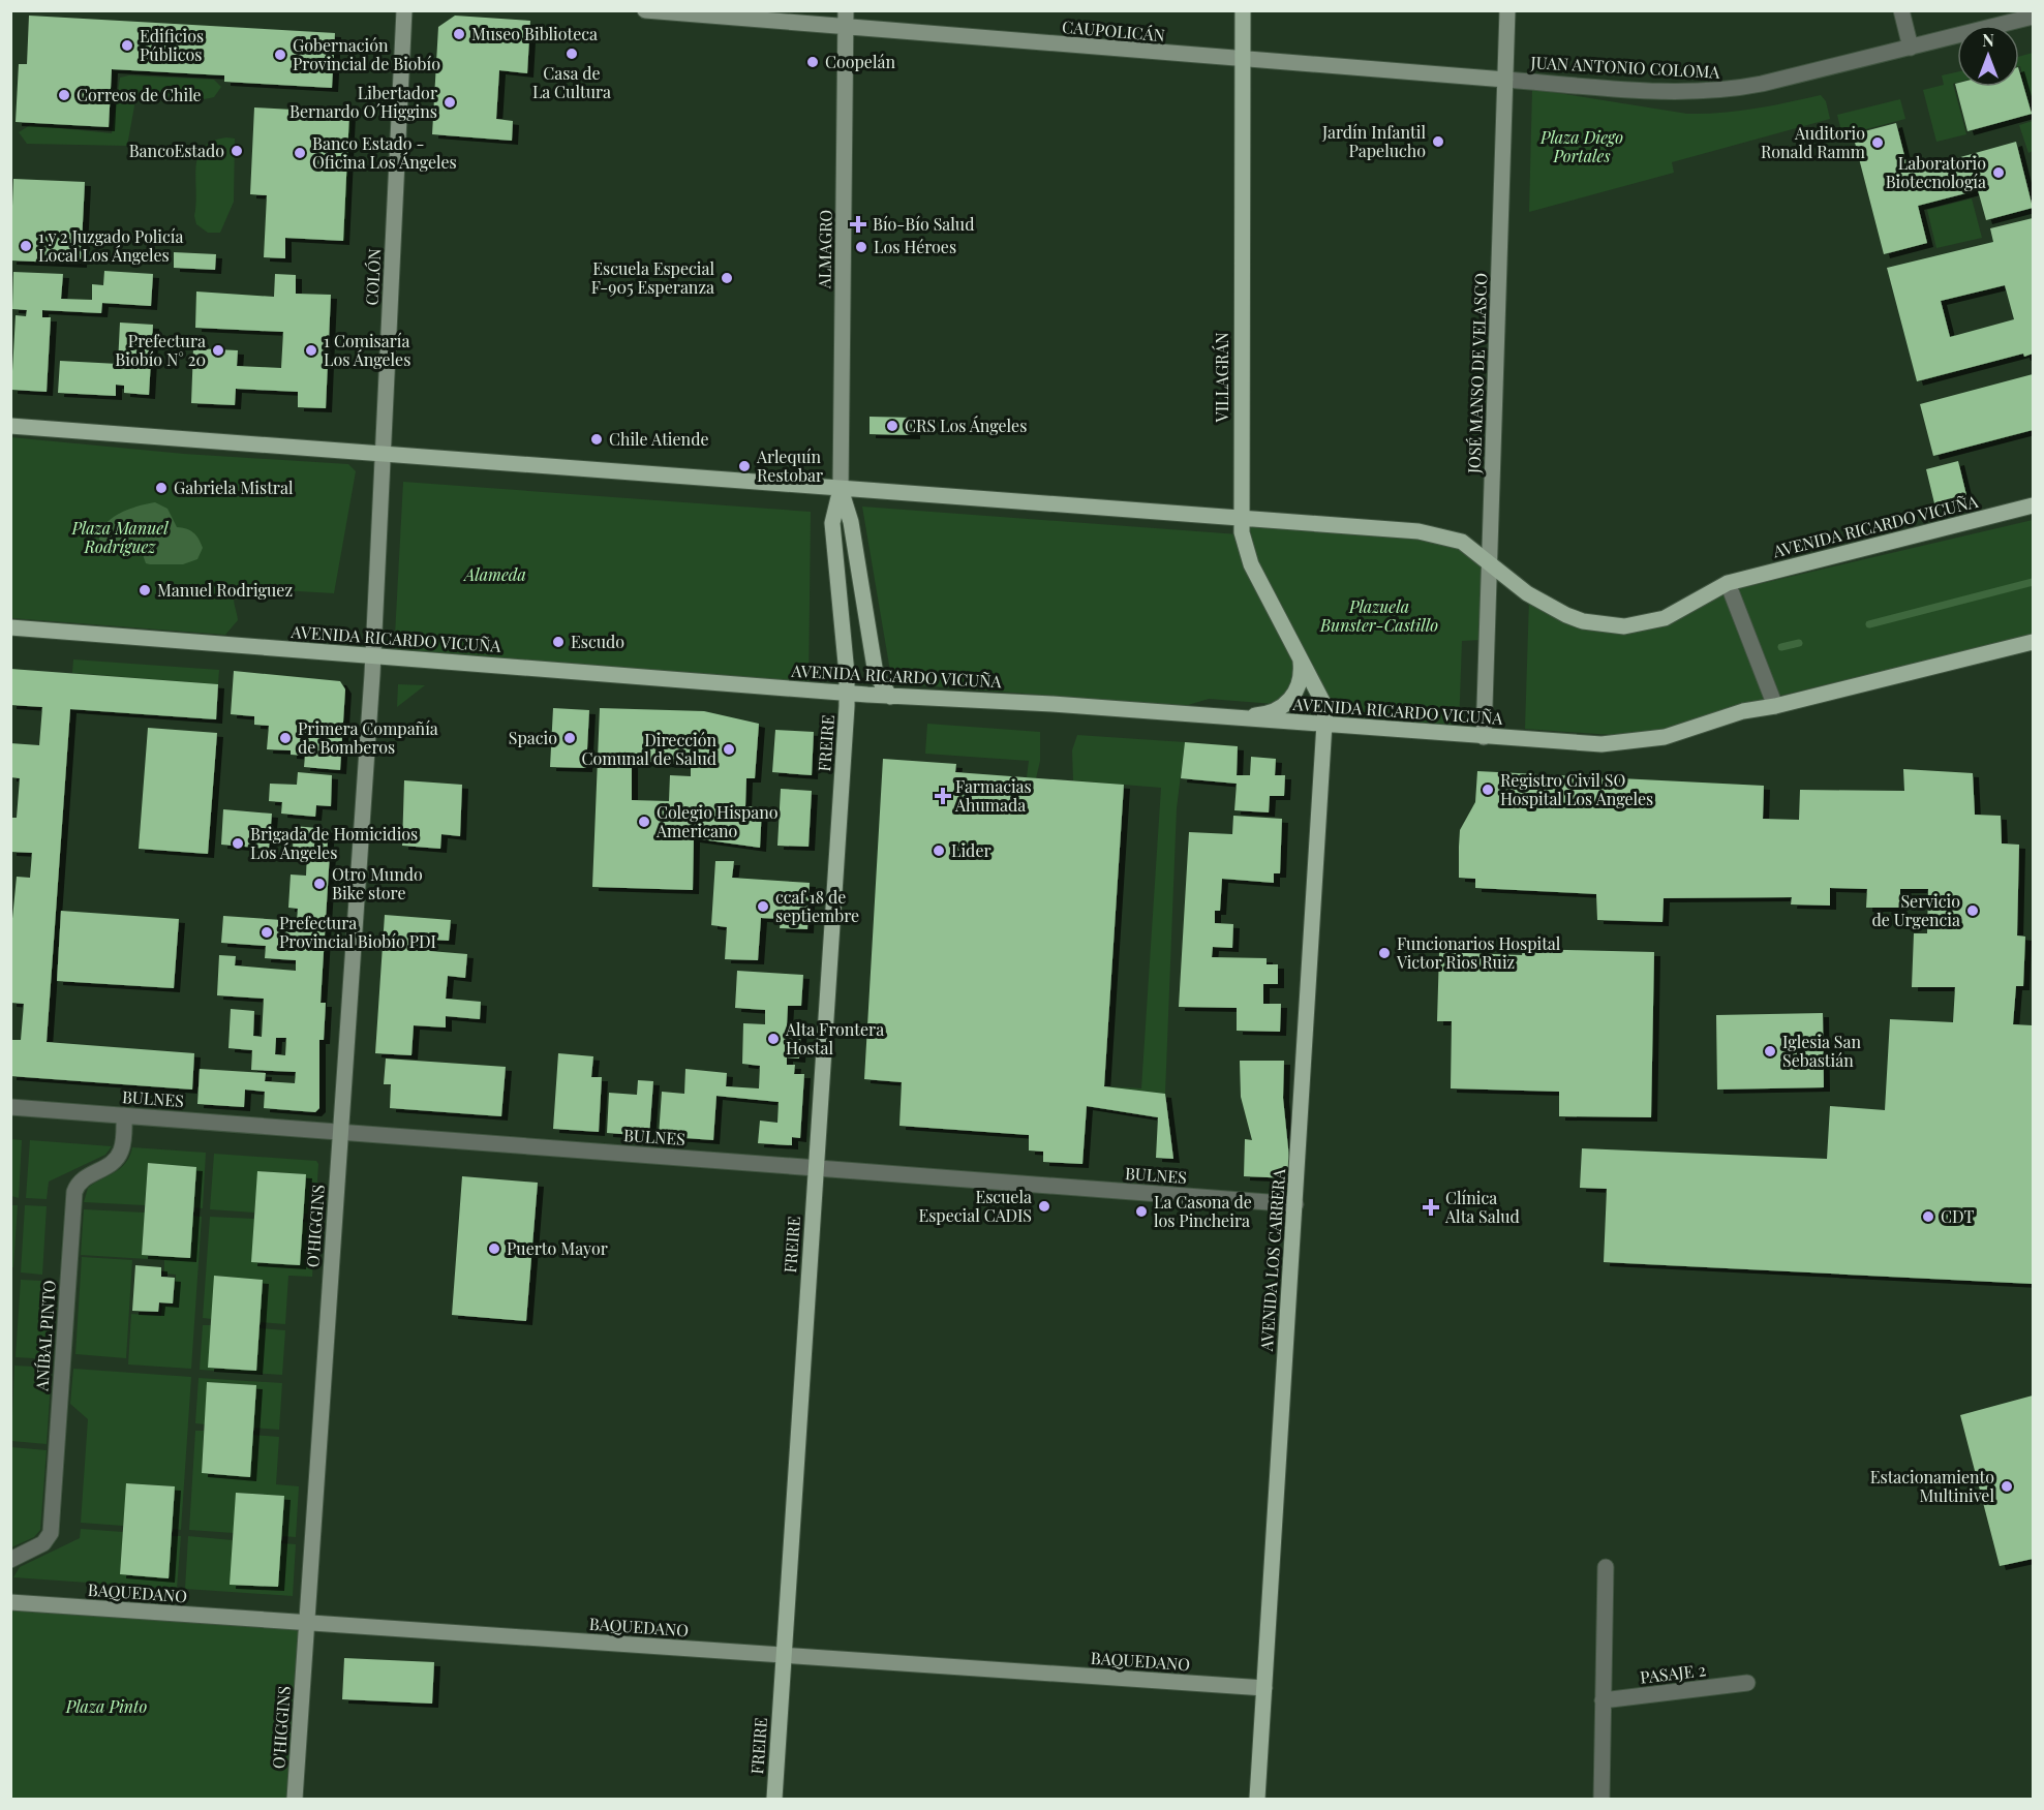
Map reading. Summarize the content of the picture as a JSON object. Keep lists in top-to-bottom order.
{
  "streets": {
    "main road": [
      "ALMAGRO",
      "VILLAGRÁN",
      "AVENIDA RICARDO VICUÑA",
      "FREIRE",
      "AVENIDA LOS CARRERA"
    ],
    "street": [
      "CAUPOLICÁN",
      "JUAN ANTONIO COLOMA",
      "COLÓN",
      "JOSÉ MANSO DE VELASCO",
      "BULNES",
      "O'HIGGINS",
      "ANÍBAL PINTO",
      "BAQUEDANO",
      "PASAJE 2"
    ]
  },
  "crossings": [
    ["CAUPOLICÁN", "JUAN ANTONIO COLOMA"],
    ["CAUPOLICÁN", "ALMAGRO"],
    ["CAUPOLICÁN", "JOSÉ MANSO DE VELASCO"],
    ["CAUPOLICÁN", "VILLAGRÁN"],
    ["JUAN ANTONIO COLOMA", "JOSÉ MANSO DE VELASCO"],
    ["ALMAGRO", "AVENIDA RICARDO VICUÑA"],
    ["ALMAGRO", "FREIRE"],
    ["COLÓN", "AVENIDA RICARDO VICUÑA"],
    ["COLÓN", "O'HIGGINS"],
    ["JOSÉ MANSO DE VELASCO", "AVENIDA RICARDO VICUÑA"],
    ["VILLAGRÁN", "AVENIDA RICARDO VICUÑA"],
    ["VILLAGRÁN", "AVENIDA LOS CARRERA"],
    ["AVENIDA RICARDO VICUÑA", "FREIRE"],
    ["AVENIDA RICARDO VICUÑA", "O'HIGGINS"],
    ["AVENIDA RICARDO VICUÑA", "AVENIDA LOS CARRERA"],
    ["FREIRE", "BULNES"],
    ["FREIRE", "BAQUEDANO"],
    ["BULNES", "O'HIGGINS"],
    ["BULNES", "AVENIDA LOS CARRERA"],
    ["BULNES", "ANÍBAL PINTO"],
    ["O'HIGGINS", "BAQUEDANO"],
    ["AVENIDA LOS CARRERA", "BAQUEDANO"]
  ],
  "parks": [
    "Plaza Diego Portales",
    "Plaza Manuel Rodríguez",
    "Alameda",
    "Plazuela Bunster-Castillo",
    "Plaza Pinto"
  ],
  "places": {
    "other": [
      "Museo Biblioteca",
      "Edificios Públicos",
      "Casa de La Cultura",
      "Gobernación Provincial de Biobío",
      "Coopelán",
      "Correos de Chile",
      "Libertador Bernardo O´Higgins",
      "Jardín Infantil Papelucho",
      "Auditorio Ronald Ramm",
      "BancoEstado",
      "Banco Estado - Oficina Los Ángeles",
      "Laboratorio Biotecnología",
      "1 y 2 Juzgado Policía Local Los Ángeles",
      "Los Héroes",
      "Escuela Especial F-905 Esperanza",
      "Prefectura Biobío N° 20",
      "1 Comisaría Los Ángeles",
      "CRS Los Ángeles",
      "Chile Atiende",
      "Arlequín Restobar",
      "Gabriela Mistral",
      "Manuel Rodriguez",
      "Escudo",
      "Primera Compañía de Bomberos",
      "Spacio",
      "Dirección Comunal de Salud",
      "Registro Civil SO Hospital Los Angeles",
      "Colegio Hispano Americano",
      "Brigada de Homicidios Los Ángeles",
      "Lider",
      "Otro Mundo Bike store",
      "ccaf 18 de septiembre",
      "Servicio de Urgencia",
      "Prefectura Provincial Biobío PDI",
      "Funcionarios Hospital Victor Rios Ruiz",
      "Alta Frontera Hostal",
      "Iglesia San Sebastián",
      "Escuela Especial CADIS",
      "La Casona de los Pincheira",
      "CDT",
      "Puerto Mayor",
      "Estacionamiento Multinivel"
    ],
    "health": ["Bío-Bío Salud", "Farmacias Ahumada", "Clínica Alta Salud"]
  },
  "north": "top"
}
